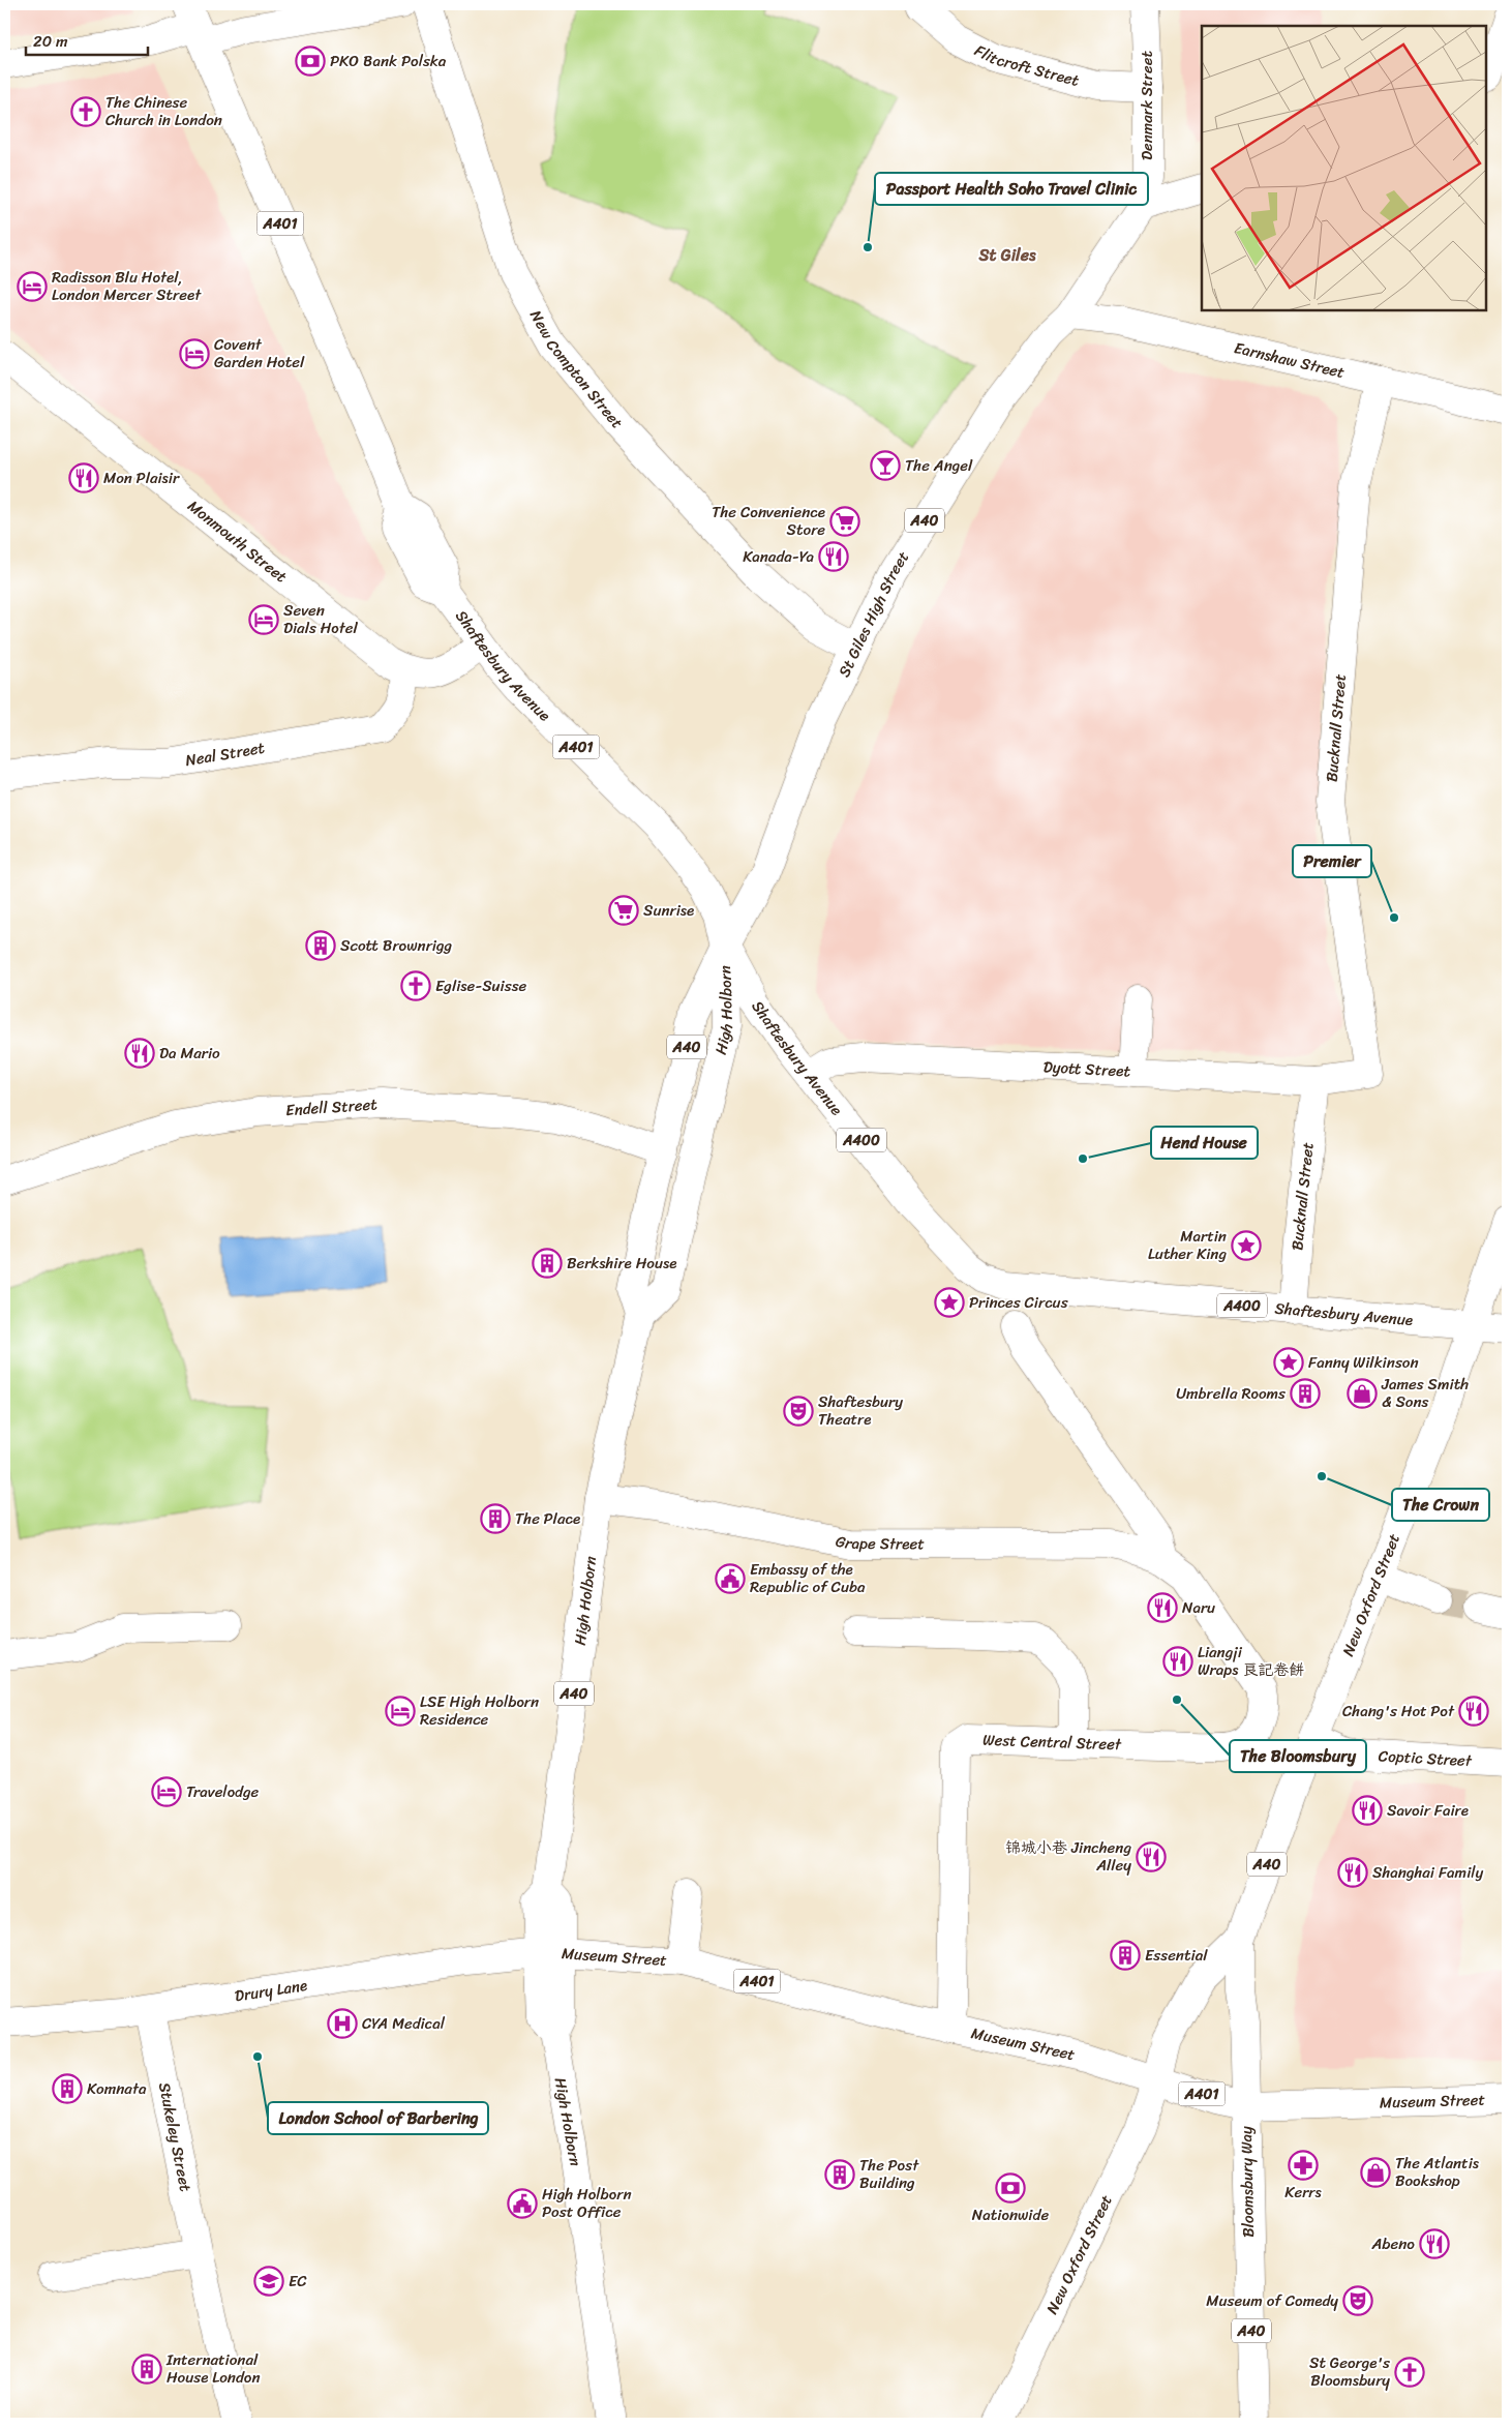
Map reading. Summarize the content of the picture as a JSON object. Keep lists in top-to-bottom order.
{
  "streets": {
    "main road": [
      "Flitcroft Street",
      "Denmark Street",
      "A401",
      "Earnshaw Street",
      "New Compton Street",
      "A40",
      "Monmouth Street",
      "St Giles High Street",
      "Shaftesbury Avenue",
      "Bucknall Street",
      "Neal Street",
      "High Holborn",
      "Dyott Street",
      "Endell Street",
      "A400",
      "Grape Street",
      "New Oxford Street",
      "West Central Street",
      "Coptic Street",
      "Museum Street",
      "Drury Lane",
      "Stukeley Street",
      "Bloomsbury Way"
    ]
  },
  "crossings": [
    ["Flitcroft Street", "Denmark Street"],
    ["Denmark Street", "St Giles High Street"],
    ["Earnshaw Street", "St Giles High Street"],
    ["Earnshaw Street", "Bucknall Street"],
    ["New Compton Street", "St Giles High Street"],
    ["Monmouth Street", "Shaftesbury Avenue"],
    ["Monmouth Street", "Neal Street"],
    ["St Giles High Street", "Shaftesbury Avenue"],
    ["St Giles High Street", "High Holborn"],
    ["Shaftesbury Avenue", "Bucknall Street"],
    ["Shaftesbury Avenue", "High Holborn"],
    ["Shaftesbury Avenue", "Dyott Street"],
    ["Shaftesbury Avenue", "A400"],
    ["Shaftesbury Avenue", "New Oxford Street"],
    ["Bucknall Street", "Dyott Street"],
    ["High Holborn", "Endell Street"],
    ["High Holborn", "Grape Street"],
    ["High Holborn", "Museum Street"],
    ["High Holborn", "Drury Lane"],
    ["A400", "New Oxford Street"],
    ["Grape Street", "West Central Street"],
    ["New Oxford Street", "Coptic Street"],
    ["New Oxford Street", "Museum Street"],
    ["New Oxford Street", "Bloomsbury Way"],
    ["West Central Street", "Museum Street"],
    ["Museum Street", "Drury Lane"],
    ["Museum Street", "Bloomsbury Way"]
  ],
  "districts": ["St Giles"],
  "places": {
    "bank": ["PKO Bank Polska", "Nationwide"],
    "church": ["The Chinese Church in London", "Eglise-Suisse", "St George's Bloomsbury"],
    "other": [
      "Passport Health Soho Travel Clinic",
      "Premier",
      "Hend House",
      "The Crown",
      "The Bloomsbury",
      "London School of Barbering"
    ],
    "hotel": [
      "Radisson Blu Hotel, London Mercer Street",
      "Covent Garden Hotel",
      "Seven Dials Hotel",
      "LSE High Holborn Residence",
      "Travelodge"
    ],
    "bar": ["The Angel"],
    "restaurant": [
      "Mon Plaisir",
      "Kanada-Ya",
      "Da Mario",
      "Naru",
      "Liangji Wraps 良記卷餅",
      "Chang's Hot Pot",
      "Savoir Faire",
      "锦城小巷 Jincheng Alley",
      "Shanghai Family",
      "Abeno"
    ],
    "supermarket": ["The Convenience Store", "Sunrise"],
    "building": [
      "Scott Brownrigg",
      "Berkshire House",
      "Umbrella Rooms",
      "The Place",
      "Essential",
      "Komnata",
      "The Post Building",
      "International House London"
    ],
    "place": ["Martin Luther King", "Princes Circus", "Fanny Wilkinson"],
    "shop": ["James Smith & Sons", "The Atlantis Bookshop"],
    "theatre": ["Shaftesbury Theatre", "Museum of Comedy"],
    "public building": ["Embassy of the Republic of Cuba", "High Holborn Post Office"],
    "hospital": ["CYA Medical"],
    "pharmacy": ["Kerrs"],
    "school or university": ["EC"]
  },
  "scale_bar": "20 m"
}
